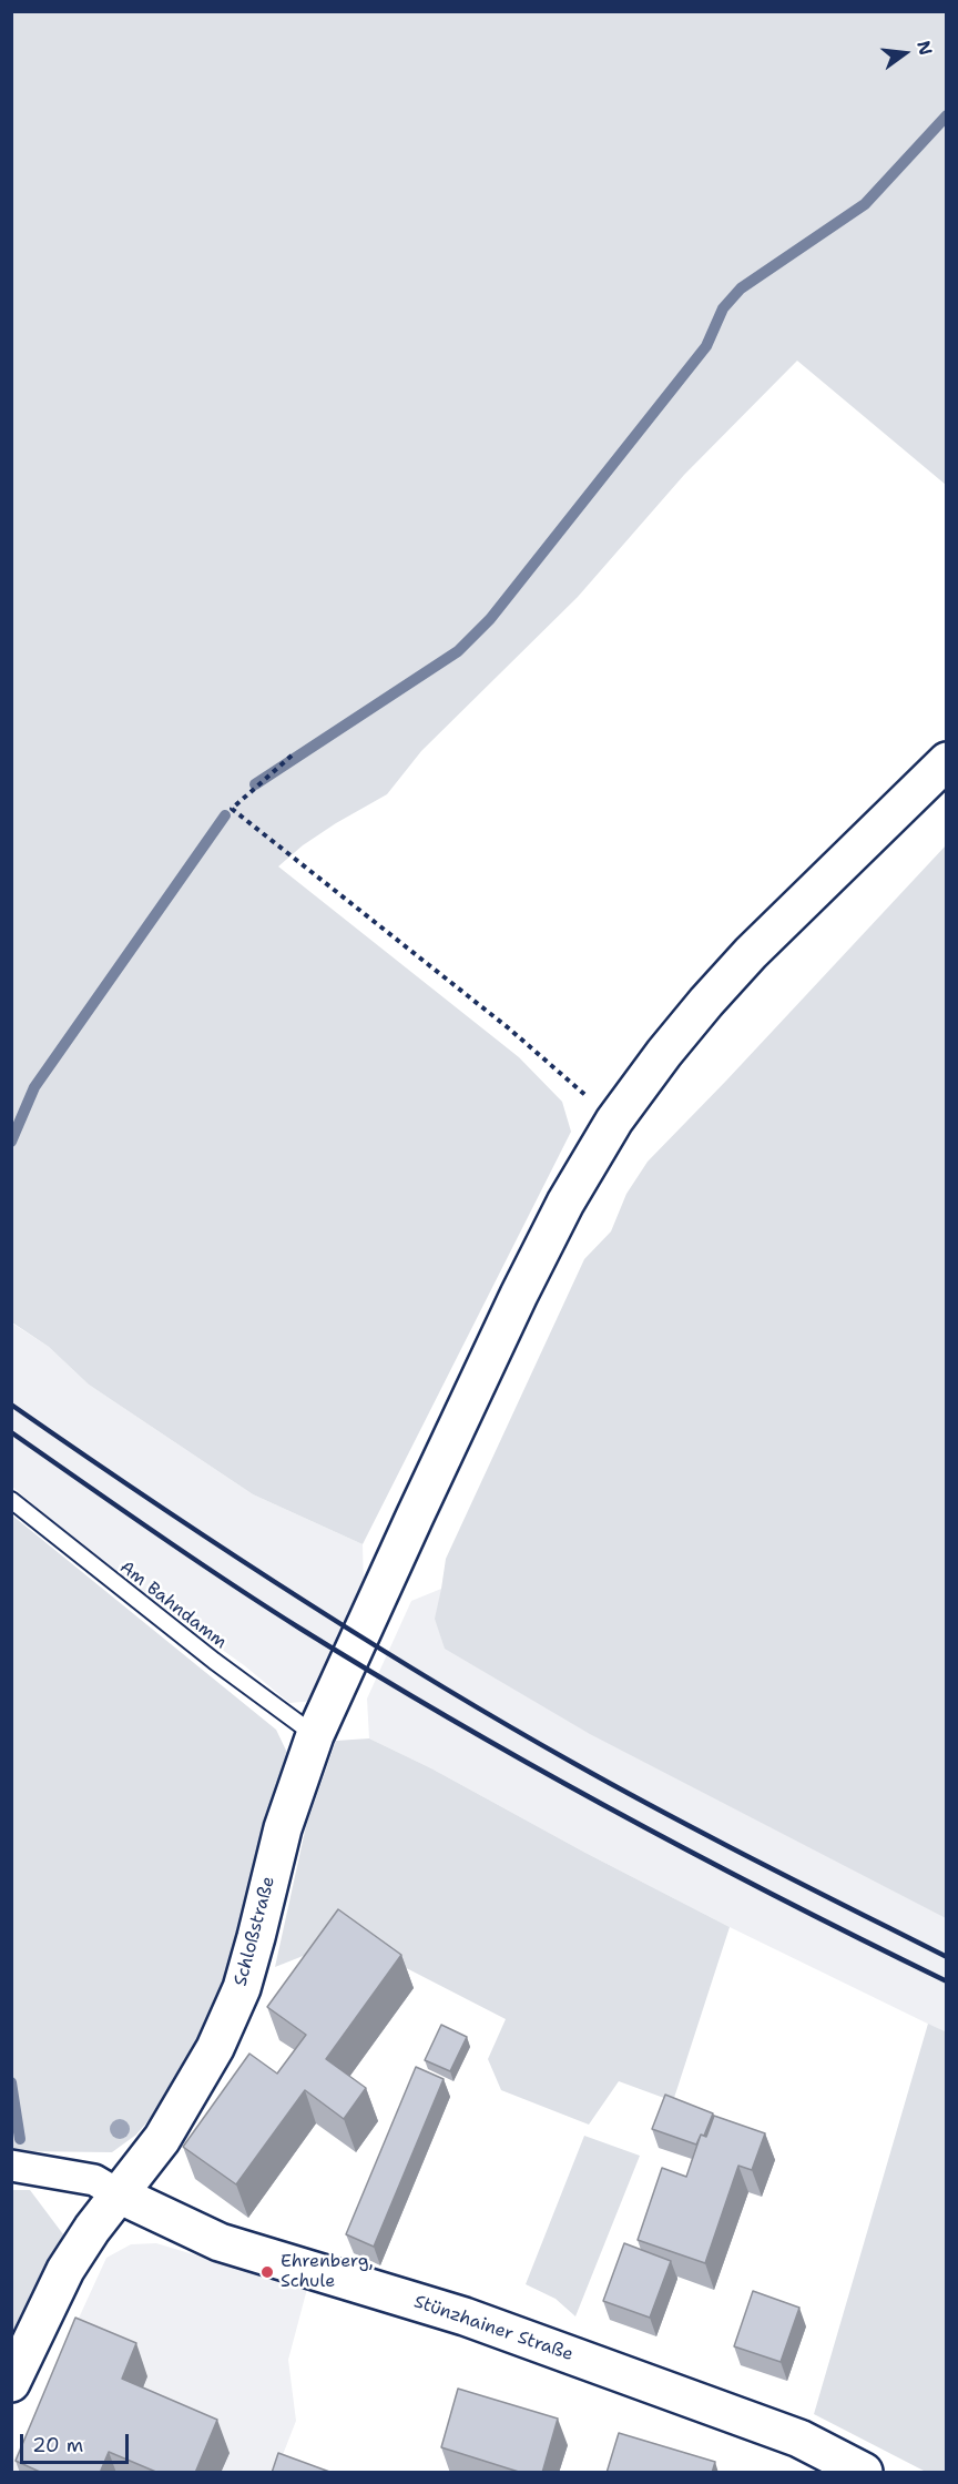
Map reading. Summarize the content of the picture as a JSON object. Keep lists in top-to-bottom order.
{
  "streets": {
    "street": ["Schloßstraße", "Stünzhainer Straße"],
    "lane": ["Am Bahndamm"]
  },
  "crossings": [
    ["Am Bahndamm", "Schloßstraße"],
    ["Schloßstraße", "Stünzhainer Straße"]
  ],
  "places": ["Ehrenberg, Schule"],
  "scale_bar": "20 m",
  "north": "right"
}
